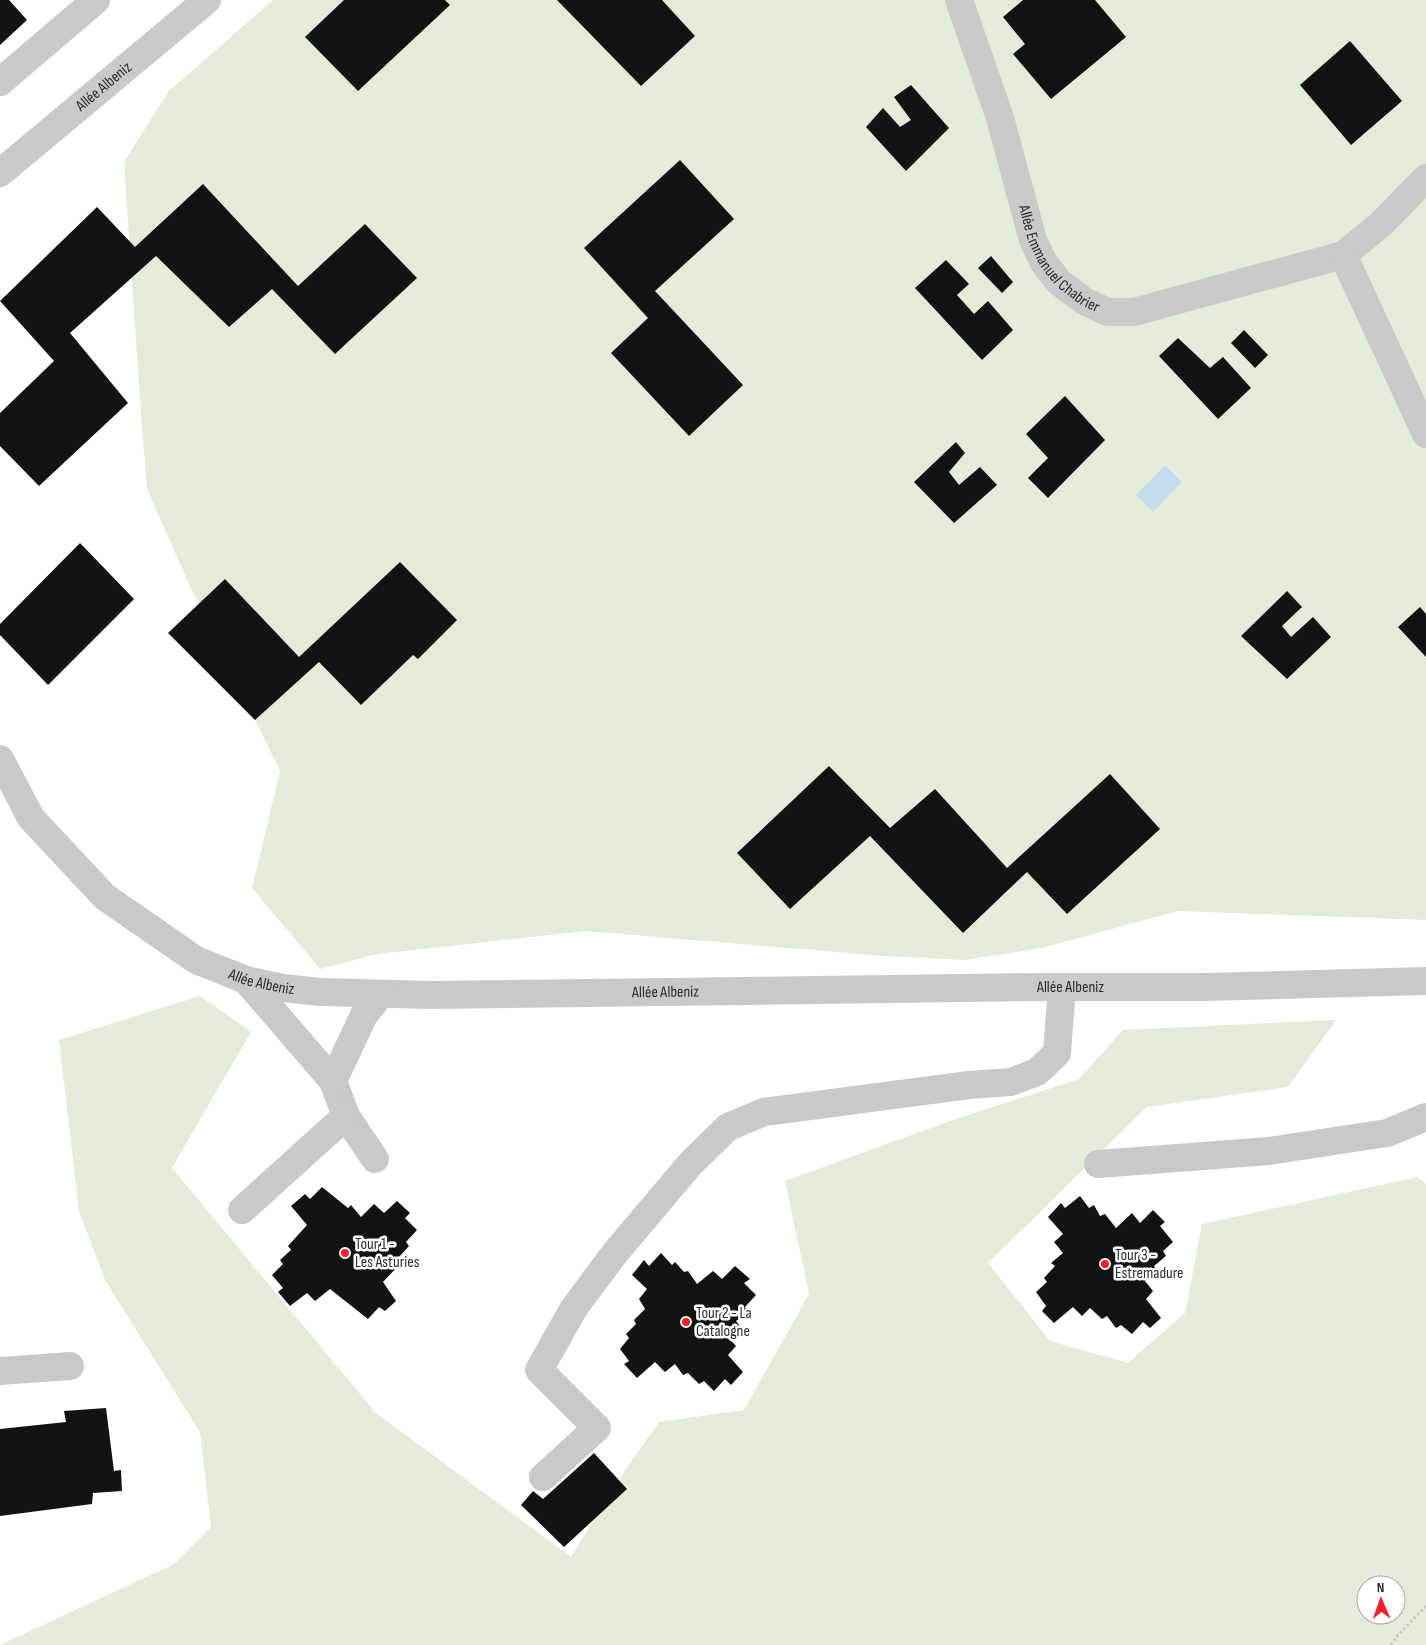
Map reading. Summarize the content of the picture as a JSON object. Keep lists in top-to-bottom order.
{
  "streets": {
    "street": ["Allée Albeniz", "Allée Emmanuel Chabrier"]
  },
  "places": ["Tour 1 - Les Asturies", "Tour 3 - Estremadure", "Tour 2 - La Catalogne"],
  "north": "top"
}
